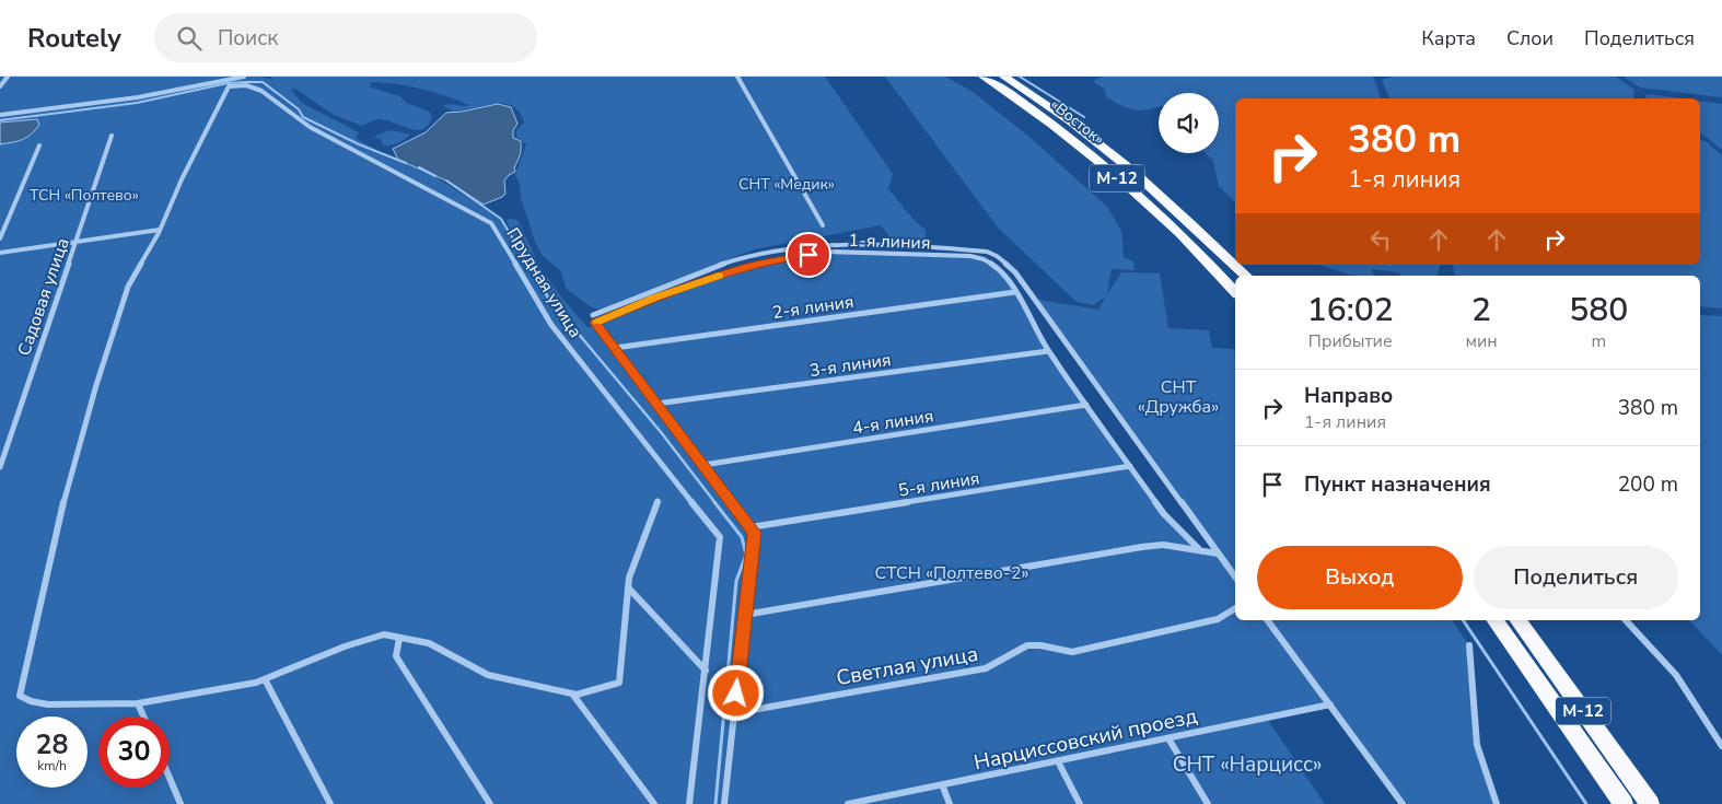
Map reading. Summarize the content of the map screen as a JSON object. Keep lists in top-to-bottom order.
{
  "streets": {
    "highway": ["«Восток»", "М-12"],
    "street": [
      "1-я линия",
      "Прудная улица",
      "Садовая улица",
      "2-я линия",
      "3-я линия",
      "4-я линия",
      "5-я линия",
      "Светлая улица",
      "Нарциссовский проезд"
    ]
  },
  "crossings": [
    ["1-я линия", "2-я линия"],
    ["1-я линия", "3-я линия"],
    ["1-я линия", "4-я линия"],
    ["1-я линия", "5-я линия"]
  ],
  "parks": [
    "СНТ «Медик»",
    "ТСН «Полтево»",
    "СНТ «Дружба»",
    "СТСН «Полтево-2»",
    "СНТ «Нарцисс»"
  ],
  "page": {
    "header": "Routely",
    "search": "Поиск",
    "nav": ["Карта", "Слои", "Поделиться"],
    "turn": ["380 m", "1-я линия"],
    "eta": [
      "16:02",
      "Прибытие",
      "2",
      "мин",
      "580",
      "m"
    ],
    "list": [
      {
        "name": "Направо",
        "note": "1-я линия",
        "value": "380 m"
      },
      {
        "name": "Пункт назначения",
        "value": "200 m"
      }
    ],
    "buttons": ["Выход", "Поделиться"],
    "speed": "28 km/h",
    "limit": "30"
  }
}
